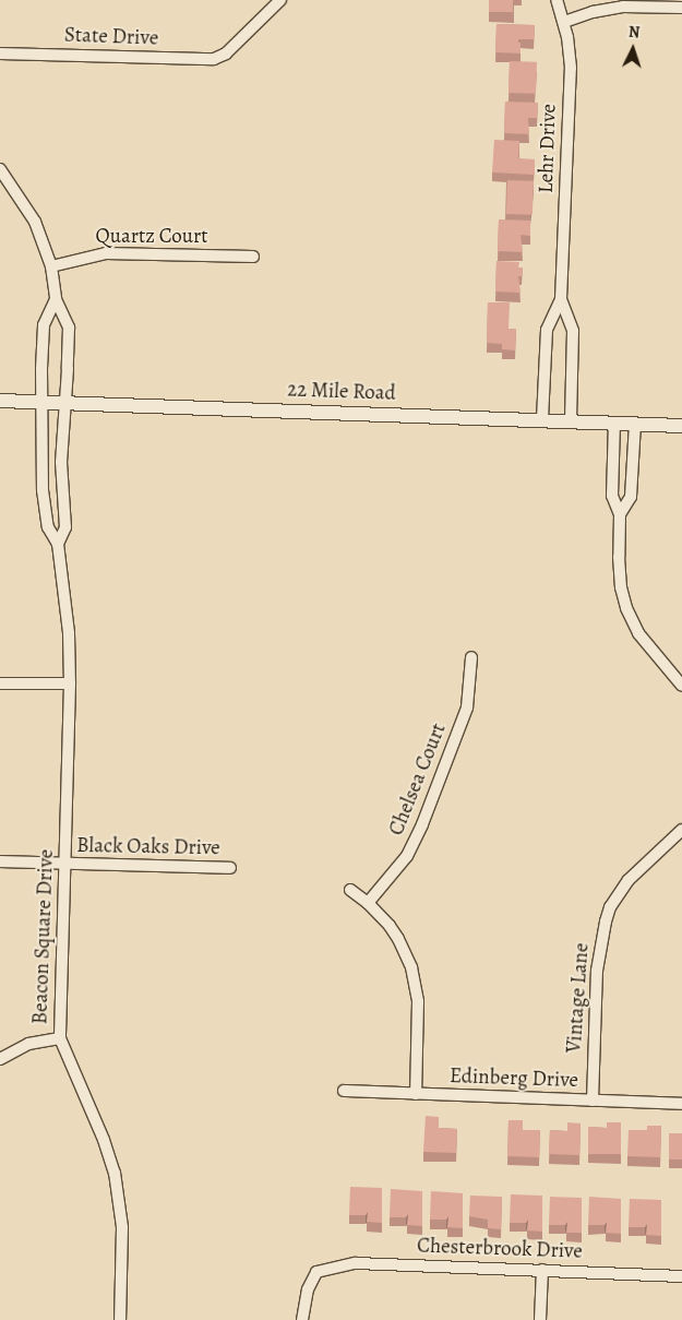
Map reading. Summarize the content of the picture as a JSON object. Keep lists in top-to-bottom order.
{
  "streets": {
    "street": [
      "State Drive",
      "Lehr Drive",
      "Quartz Court",
      "22 Mile Road",
      "Chelsea Court",
      "Black Oaks Drive",
      "Beacon Square Drive",
      "Vintage Lane",
      "Edinberg Drive",
      "Chesterbrook Drive"
    ]
  },
  "crossings": [
    ["Lehr Drive", "22 Mile Road"],
    ["Quartz Court", "Beacon Square Drive"],
    ["22 Mile Road", "Beacon Square Drive"],
    ["Black Oaks Drive", "Beacon Square Drive"],
    ["Vintage Lane", "Edinberg Drive"]
  ],
  "north": "top"
}
